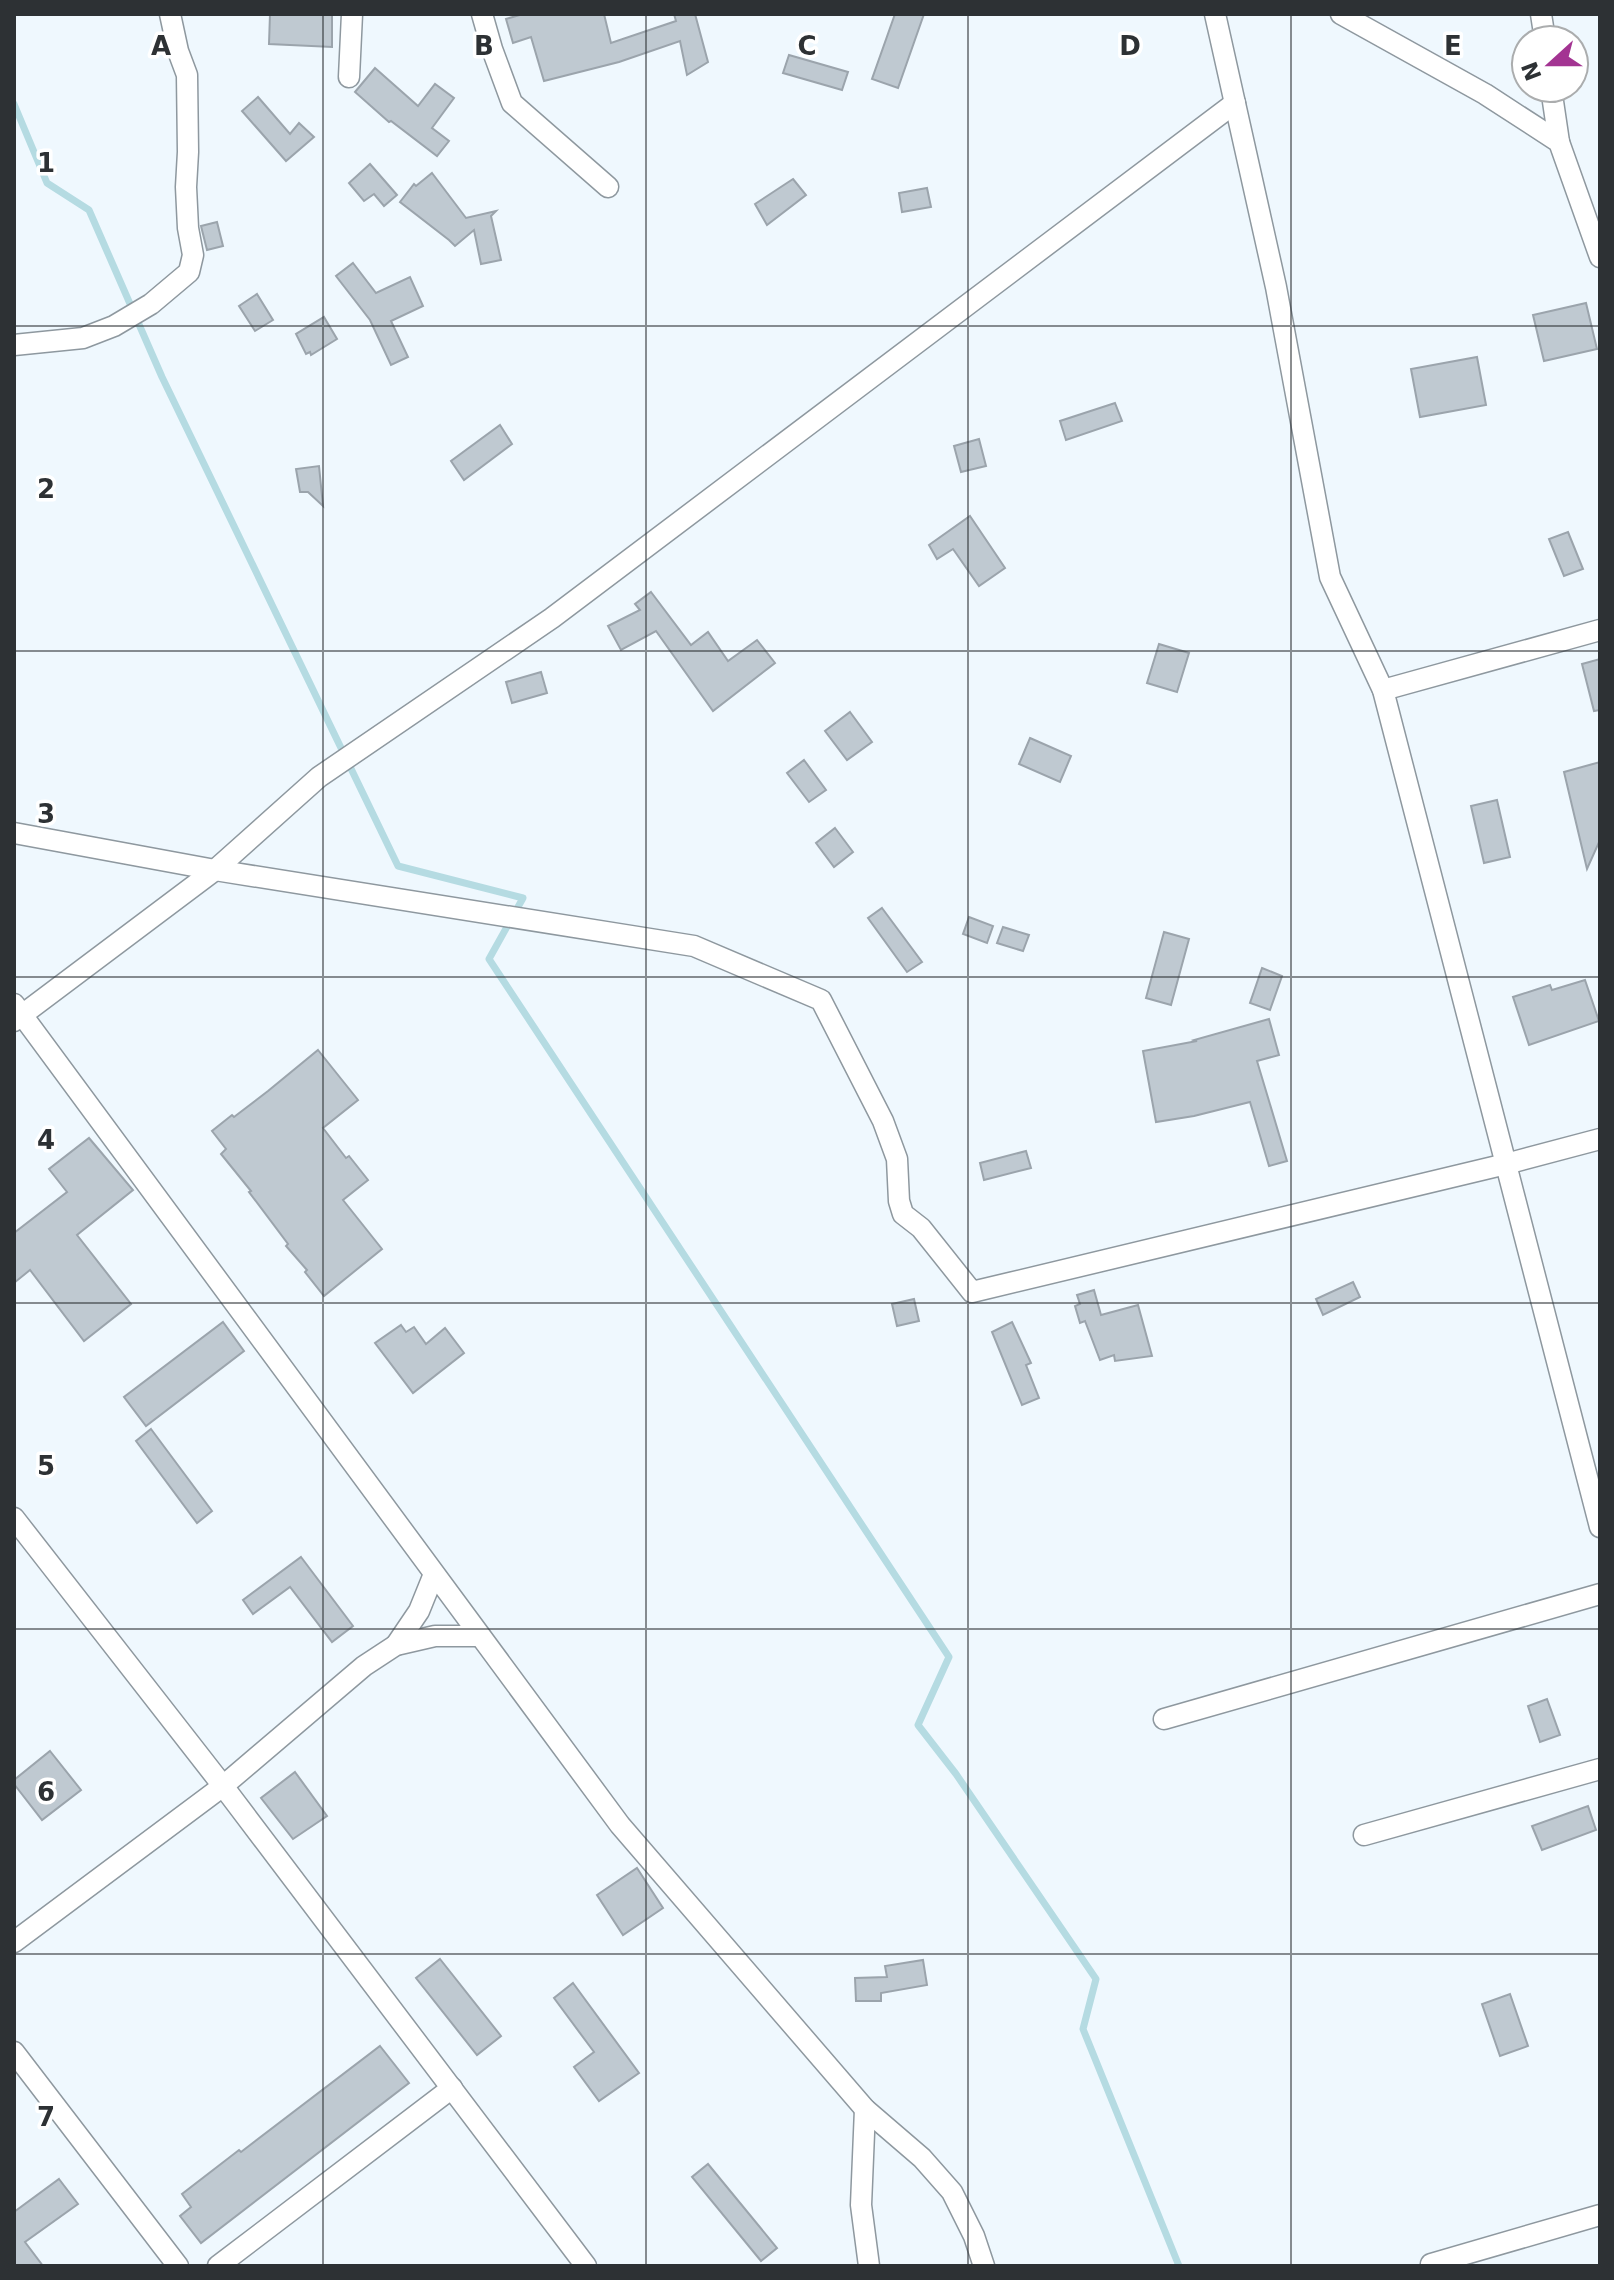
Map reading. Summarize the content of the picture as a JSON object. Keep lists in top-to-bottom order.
{
  "north": "left",
  "grid": {
    "columns": [
      "A",
      "B",
      "C",
      "D",
      "E"
    ],
    "rows": [
      "1",
      "2",
      "3",
      "4",
      "5",
      "6",
      "7"
    ]
  }
}
